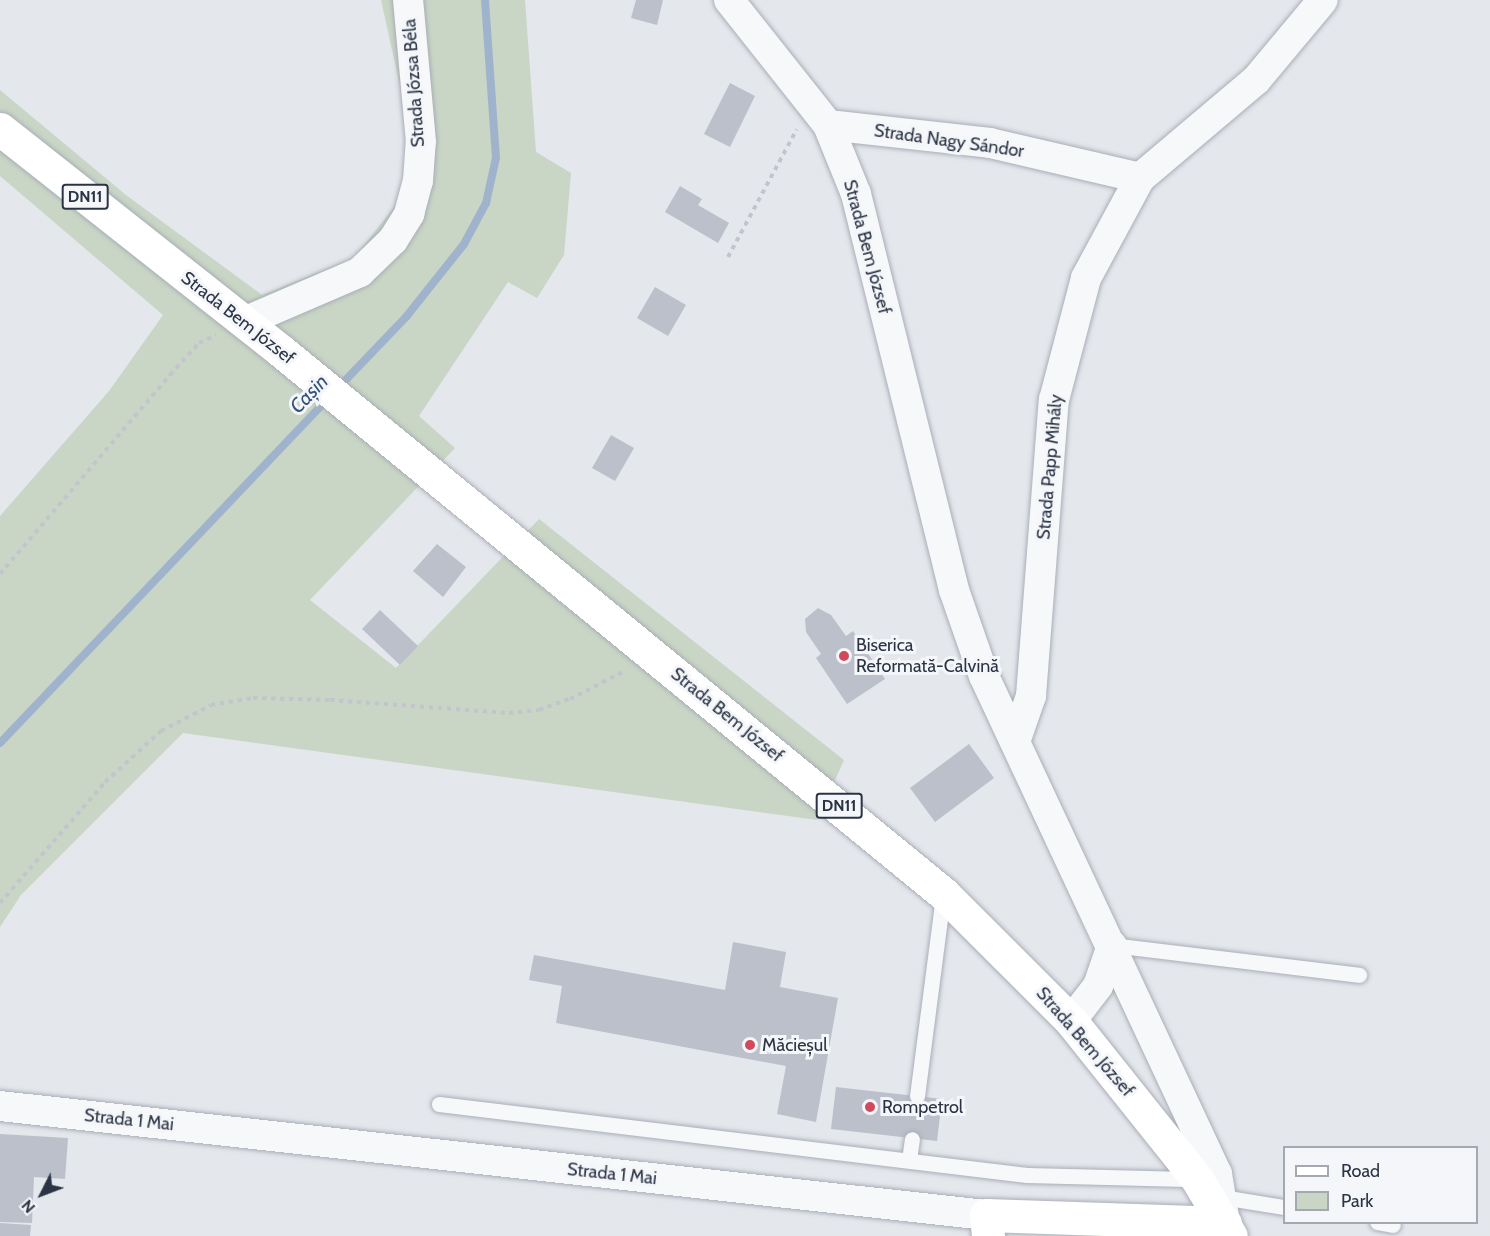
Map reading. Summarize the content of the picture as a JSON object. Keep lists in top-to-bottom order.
{
  "streets": {
    "main road": ["DN11", "Strada Bem József", "Strada 1 Mai"],
    "street": ["Strada Józsa Béla", "Strada Nagy Sándor", "Strada Papp Mihály"]
  },
  "crossings": [
    ["Strada Józsa Béla", "Strada Bem József"],
    ["Strada Nagy Sándor", "Strada Bem József"],
    ["Strada Nagy Sándor", "Strada Papp Mihály"],
    ["Strada Bem József", "Strada Papp Mihály"],
    ["Strada Bem József", "Strada 1 Mai"]
  ],
  "water": ["Cașin"],
  "places": ["Biserica Reformată-Calvină", "Măcieșul", "Rompetrol"],
  "legend": ["Road", "Park"],
  "north": "bottom left"
}
